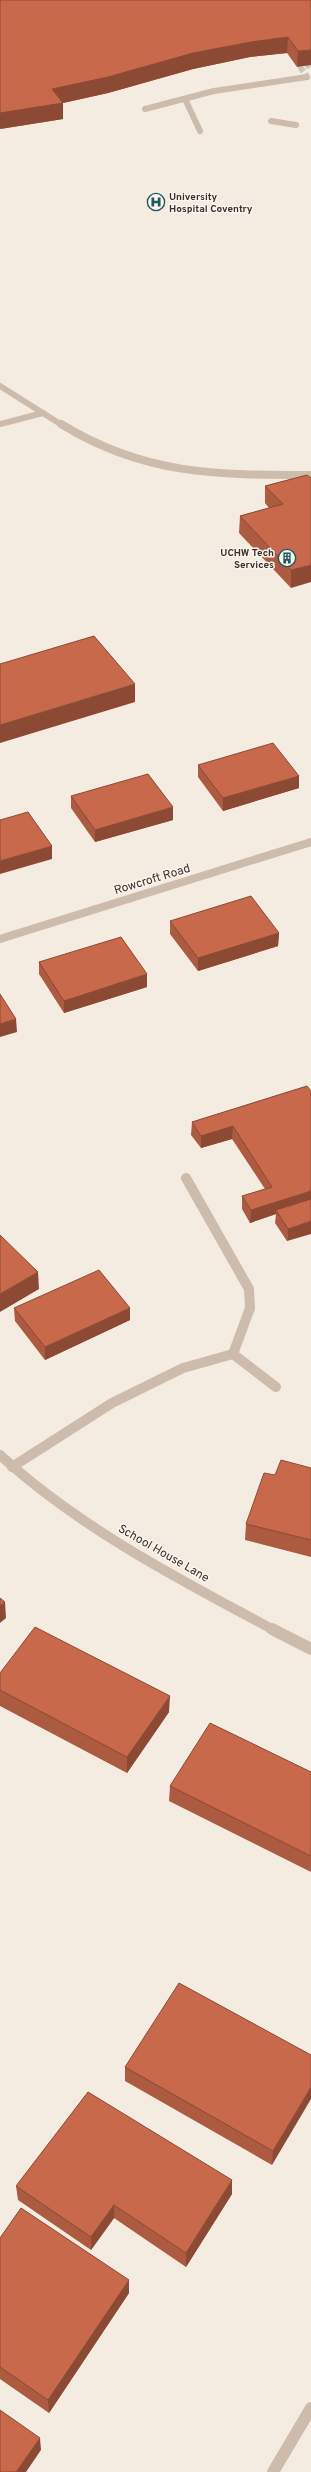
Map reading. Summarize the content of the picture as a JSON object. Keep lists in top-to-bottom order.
{
  "streets": {
    "street": ["Rowcroft Road", "School House Lane"]
  },
  "places": {
    "hospital": ["University Hospital Coventry"],
    "building": ["UCHW Tech Services"]
  }
}
